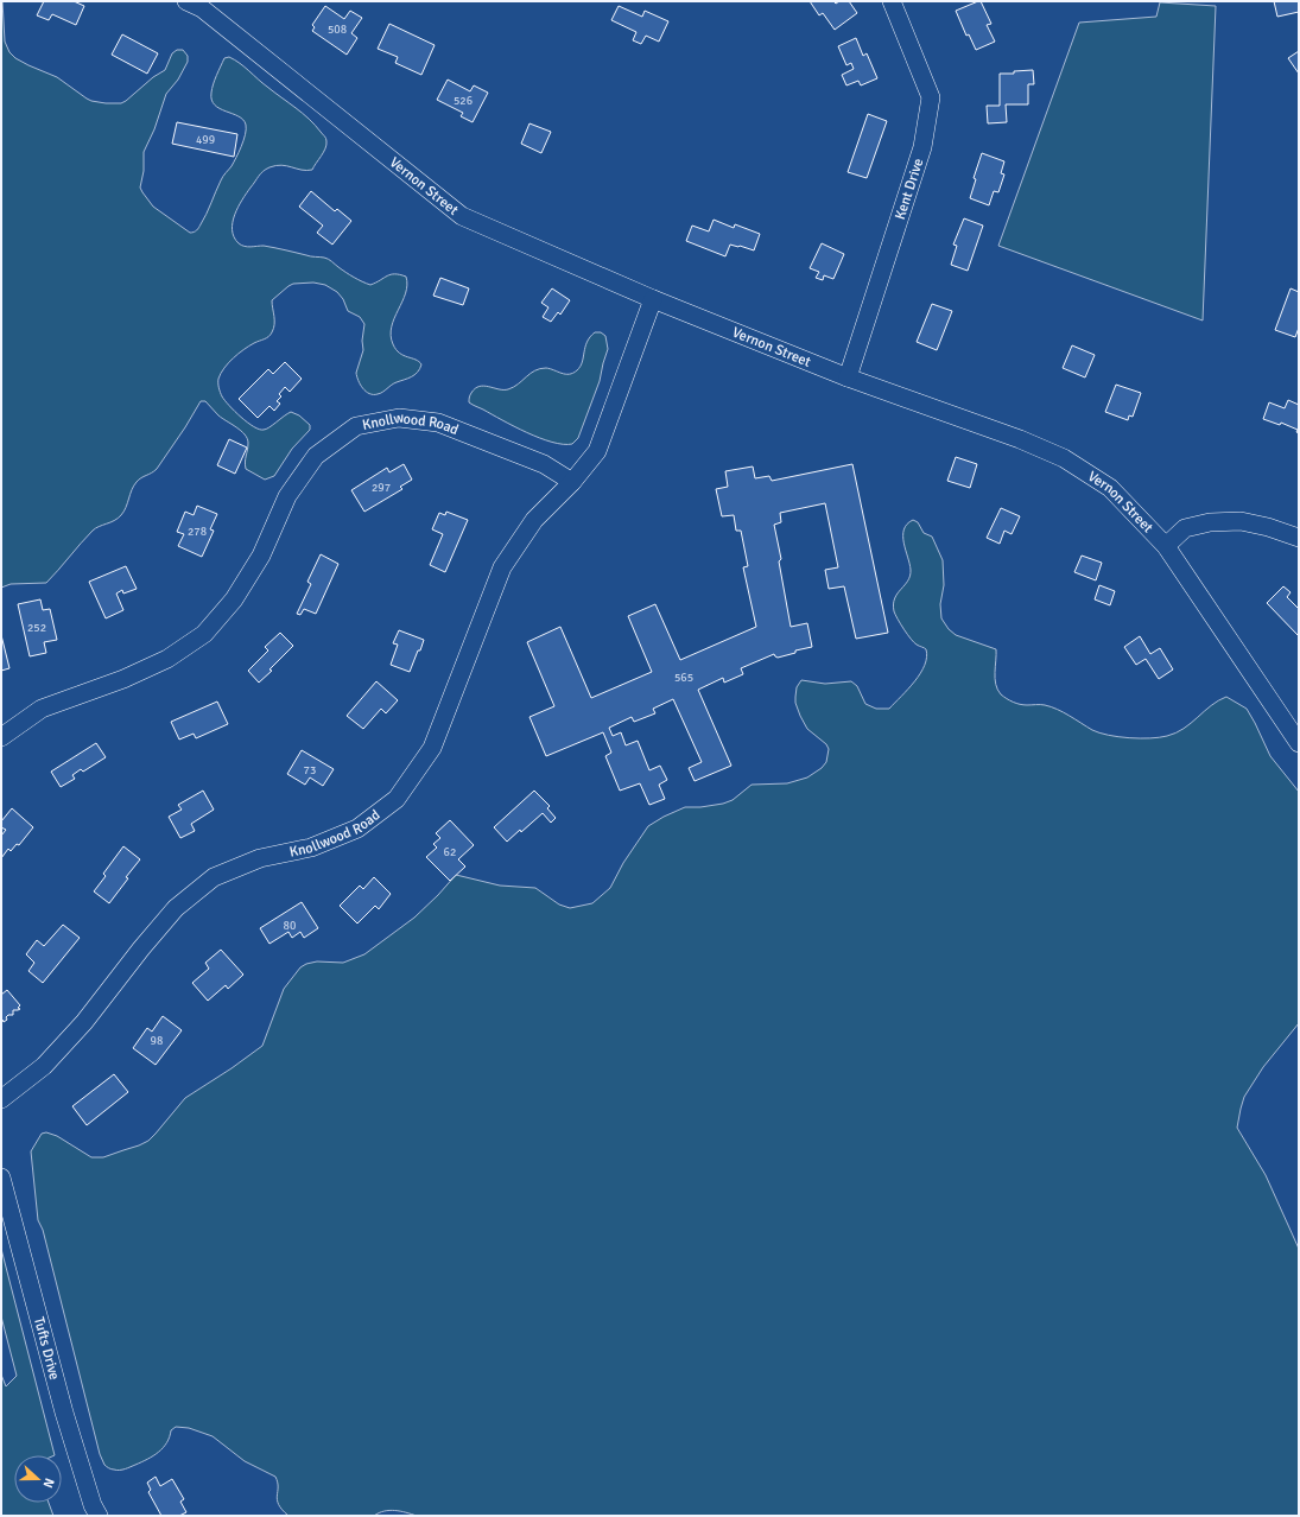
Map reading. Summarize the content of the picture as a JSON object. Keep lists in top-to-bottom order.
{
  "streets": {
    "street": [
      "Vernon Street",
      "Kent Drive",
      "Knollwood Road",
      "Tufts Drive"
    ]
  },
  "crossings": [
    ["Vernon Street", "Kent Drive"],
    ["Vernon Street", "Knollwood Road"]
  ],
  "house_numbers": [
    "508",
    "526",
    "499",
    "297",
    "278",
    "252",
    "565",
    "73",
    "62",
    "80",
    "98"
  ],
  "north": "right"
}
